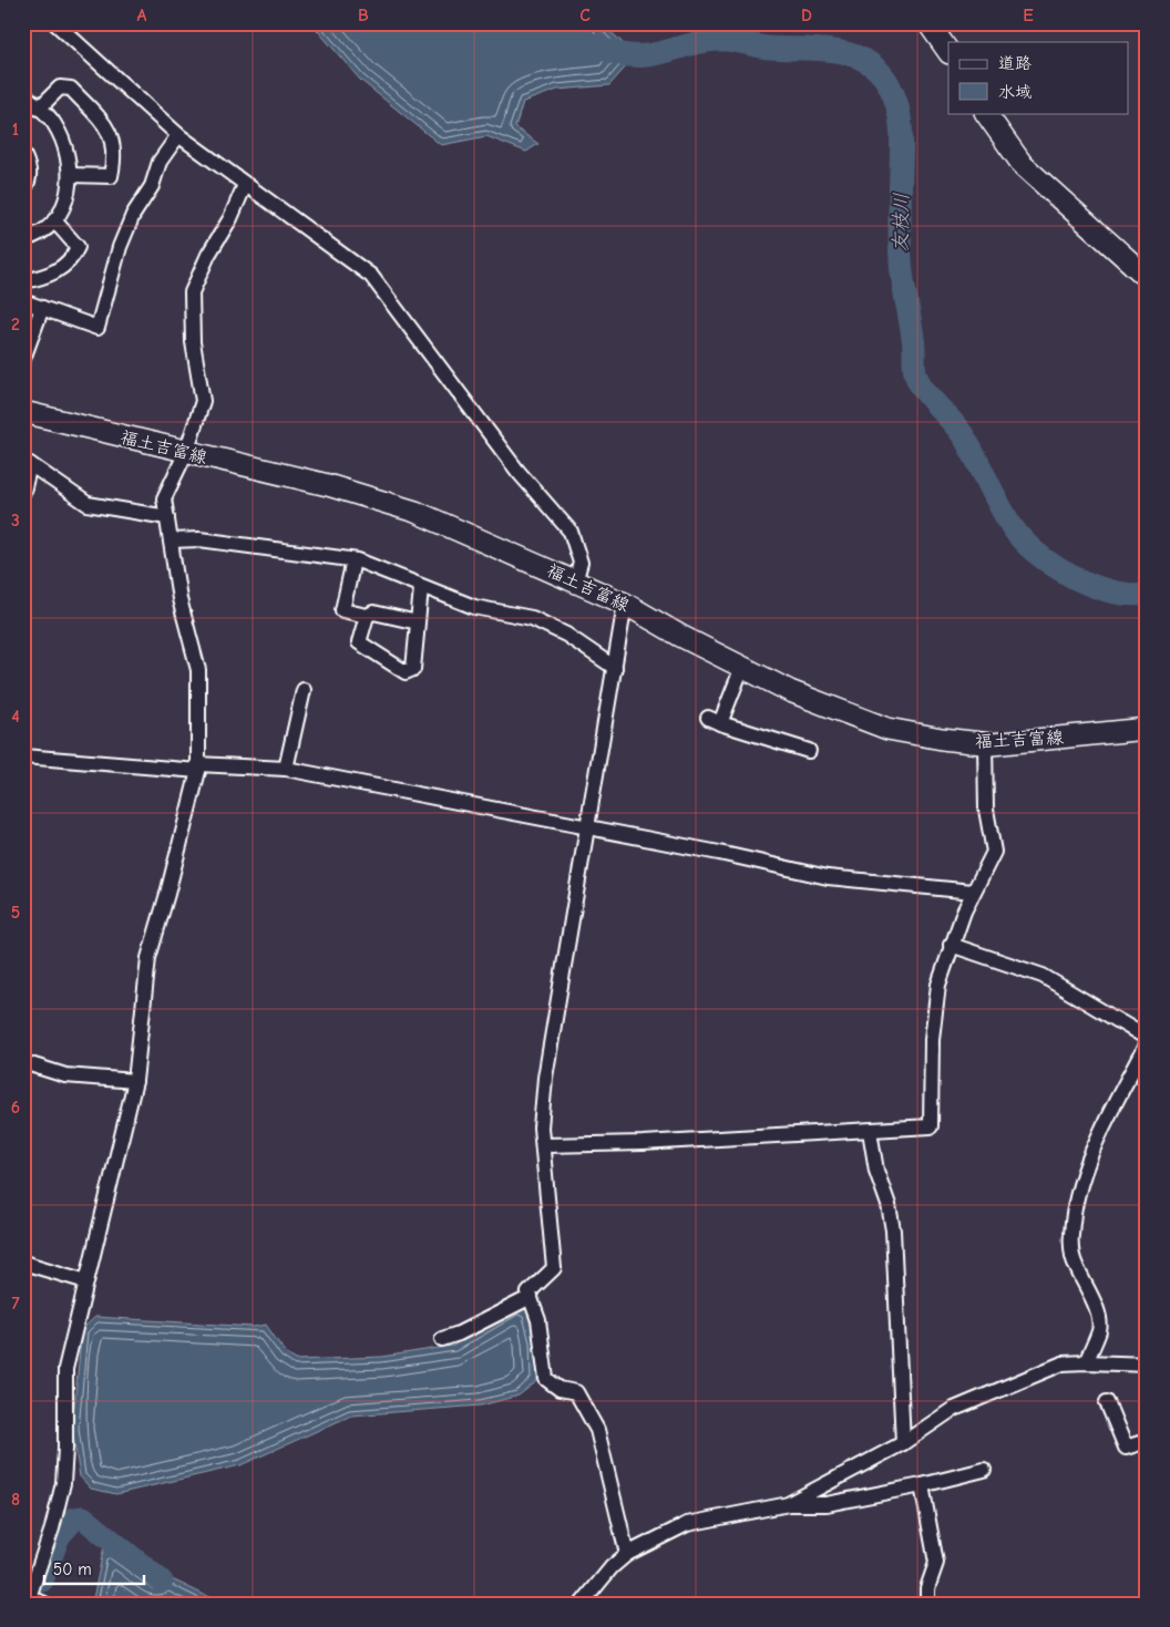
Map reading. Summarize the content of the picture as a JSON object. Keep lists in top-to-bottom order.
{
  "streets": {
    "main road": ["福土吉富線"]
  },
  "water": ["友枝川"],
  "legend": ["道路", "水域"],
  "scale_bar": "50 m",
  "grid": {
    "columns": [
      "A",
      "B",
      "C",
      "D",
      "E"
    ],
    "rows": [
      "1",
      "2",
      "3",
      "4",
      "5",
      "6",
      "7",
      "8"
    ]
  }
}
